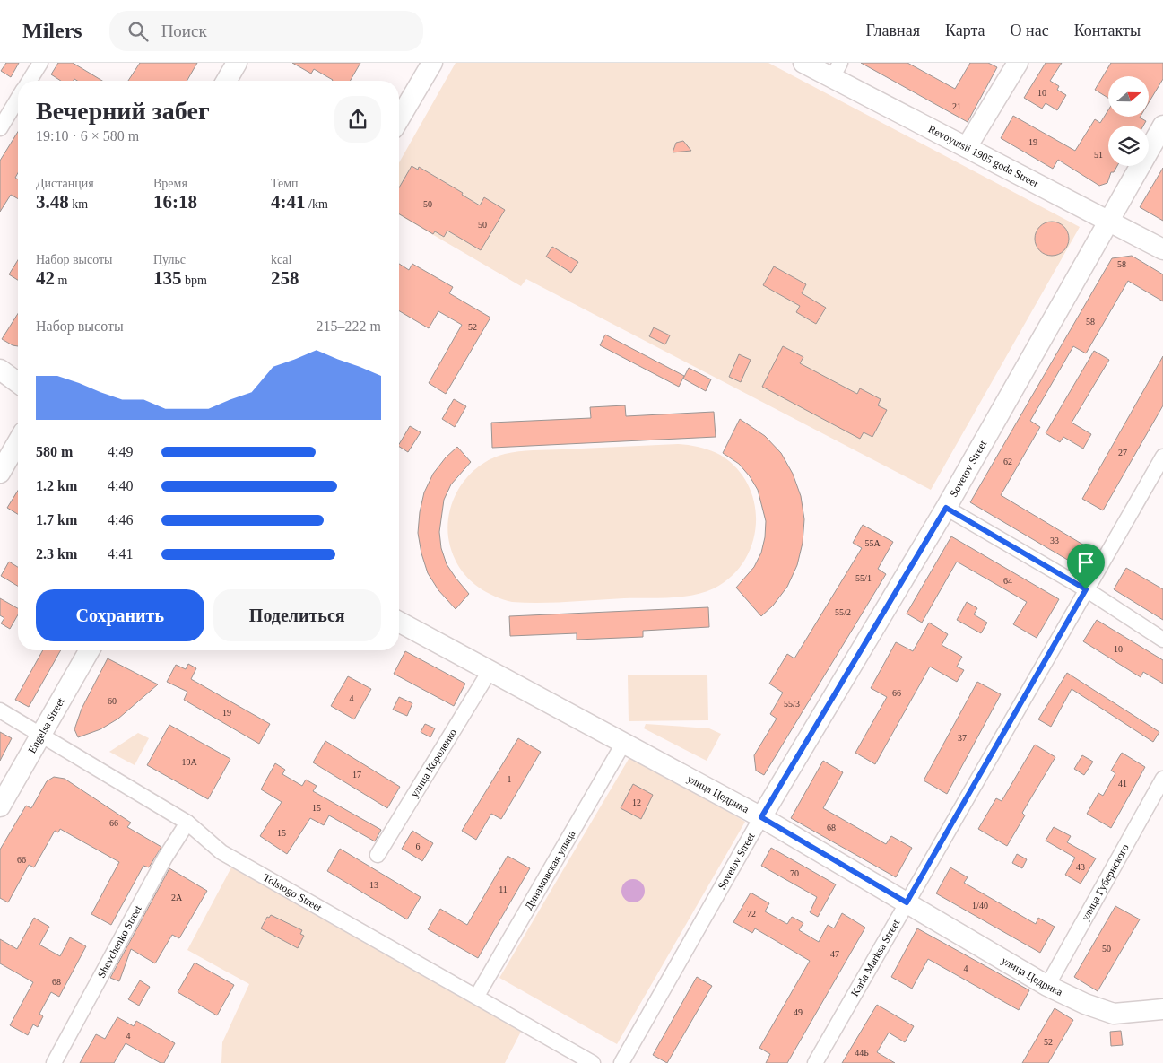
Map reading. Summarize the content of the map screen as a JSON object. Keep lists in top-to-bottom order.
{
  "streets": {
    "street": [
      "Revoyutsii 1905 goda Street",
      "Sovetov Street",
      "Engelsa Street",
      "улица Короленко",
      "улица Цедрика",
      "Динамовская улица",
      "улица Губернского",
      "Tolstogo Street",
      "Shevchenko Street",
      "Karla Marksa Street"
    ]
  },
  "crossings": [
    ["Revoyutsii 1905 goda Street", "Sovetov Street"],
    ["Sovetov Street", "улица Цедрика"],
    ["Engelsa Street", "Tolstogo Street"],
    ["улица Короленко", "улица Цедрика"],
    ["улица Цедрика", "Динамовская улица"],
    ["улица Цедрика", "улица Губернского"],
    ["улица Цедрика", "Karla Marksa Street"],
    ["Динамовская улица", "Tolstogo Street"],
    ["Tolstogo Street", "Shevchenko Street"]
  ],
  "house_numbers": [
    "10",
    "21",
    "19",
    "51",
    "50",
    "50",
    "58",
    "58",
    "52",
    "27",
    "62",
    "33",
    "55А",
    "55/1",
    "64",
    "55/2",
    "10",
    "66",
    "4",
    "60",
    "55/3",
    "19",
    "37",
    "19А",
    "17",
    "1",
    "41",
    "12",
    "15",
    "66",
    "68",
    "15",
    "6",
    "66",
    "43",
    "70",
    "13",
    "11",
    "2А",
    "1/40",
    "72",
    "50",
    "47",
    "4",
    "68",
    "49",
    "4",
    "52",
    "44Б"
  ],
  "north": "right",
  "page": {
    "header": "Milers",
    "search": "Поиск",
    "nav": [
      "Главная",
      "Карта",
      "О нас",
      "Контакты"
    ],
    "heading": ["Вечерний забег", "19:10 · 6 × 580 m"],
    "stats": [
      ["Дистанция", "3.48 km"],
      ["Время", "16:18"],
      ["Темп", "4:41 /km"],
      ["Набор высоты", "42 m"],
      ["Пульс", "135 bpm"],
      ["kcal", "258"]
    ],
    "chart": ["Набор высоты", "215–222 m"],
    "list": [
      {
        "name": "580 m",
        "note": "4:49"
      },
      {
        "name": "1.2 km",
        "note": "4:40"
      },
      {
        "name": "1.7 km",
        "note": "4:46"
      },
      {
        "name": "2.3 km",
        "note": "4:41"
      }
    ],
    "buttons": ["Сохранить", "Поделиться"]
  }
}
